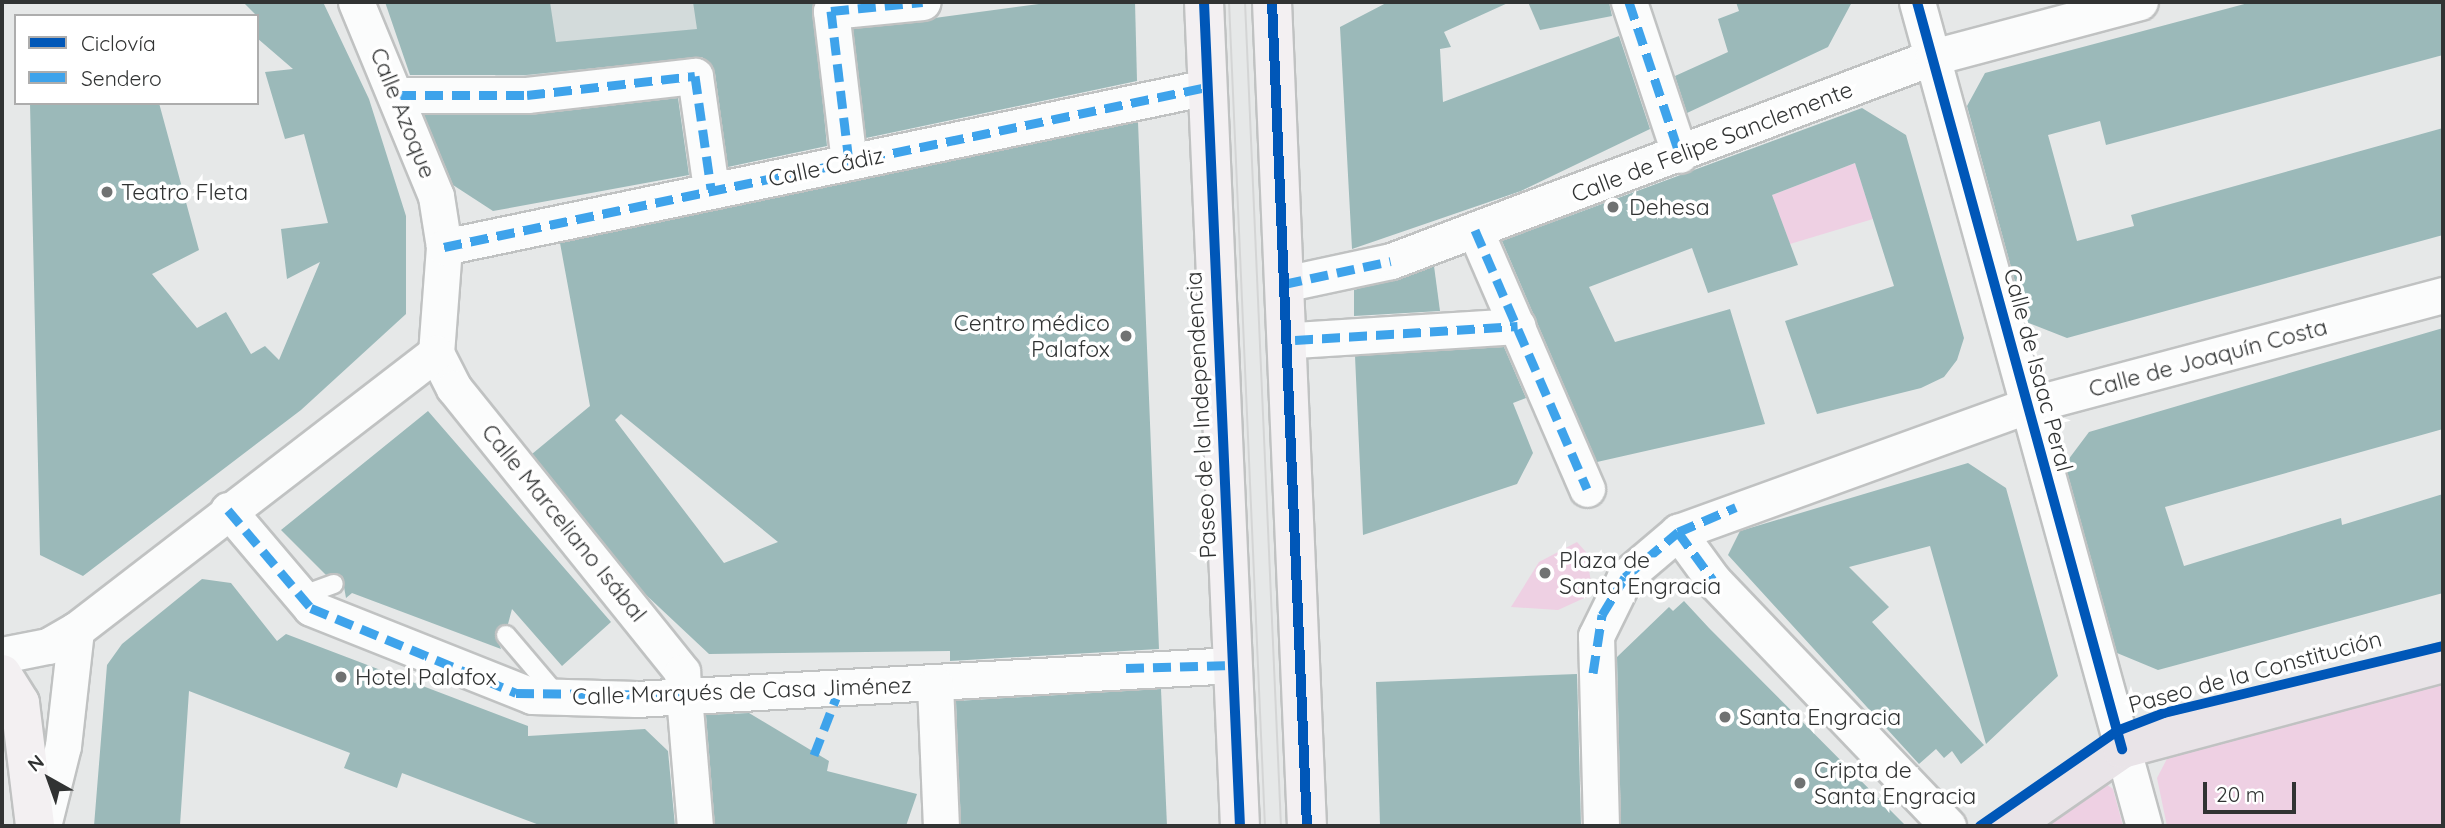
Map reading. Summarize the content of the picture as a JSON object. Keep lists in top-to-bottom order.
{
  "streets": {
    "main road": ["Paseo de la Constitución"],
    "street": [
      "Calle Azoque",
      "Calle de Felipe Sanclemente",
      "Calle Cádiz",
      "Calle de Joaquín Costa",
      "Calle de Isaac Peral",
      "Paseo de la Independencia",
      "Calle Marceliano Isábal",
      "Calle Marqués de Casa Jiménez"
    ]
  },
  "crossings": [
    ["Calle Azoque", "Calle Cádiz"],
    ["Calle Azoque", "Calle Marceliano Isábal"],
    ["Calle de Felipe Sanclemente", "Calle de Isaac Peral"],
    ["Calle Cádiz", "Paseo de la Independencia"],
    ["Calle de Joaquín Costa", "Calle de Isaac Peral"],
    ["Calle de Isaac Peral", "Paseo de la Constitución"],
    ["Paseo de la Independencia", "Calle Marqués de Casa Jiménez"],
    ["Calle Marceliano Isábal", "Calle Marqués de Casa Jiménez"]
  ],
  "places": [
    "Teatro Fleta",
    "Dehesa",
    "Centro médico Palafox",
    "Plaza de Santa Engracia",
    "Hotel Palafox",
    "Santa Engracia",
    "Cripta de Santa Engracia"
  ],
  "legend": ["Ciclovía", "Sendero"],
  "scale_bar": "20 m",
  "north": "top left"
}
